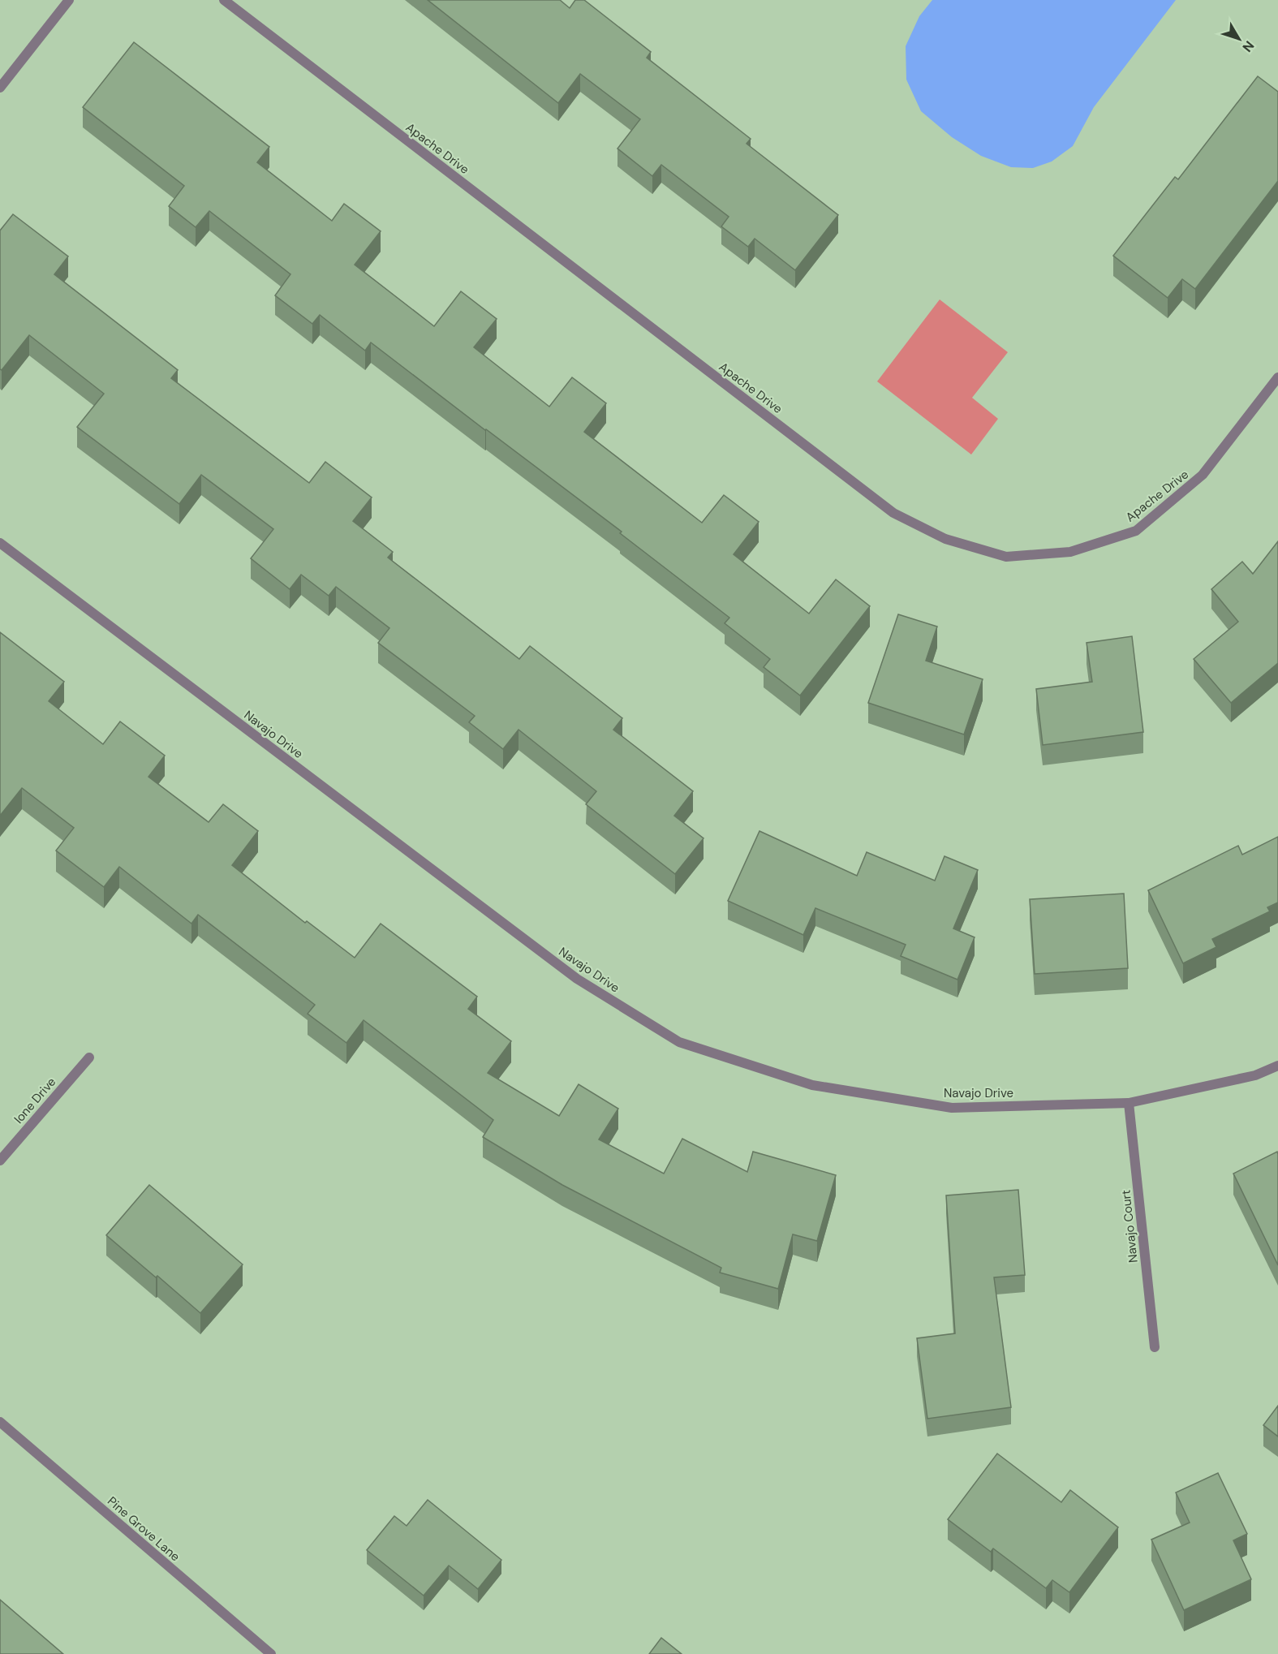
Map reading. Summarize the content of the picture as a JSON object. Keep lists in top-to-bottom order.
{
  "streets": {
    "street": [
      "Apache Drive",
      "Navajo Drive",
      "Ione Drive",
      "Navajo Court",
      "Pine Grove Lane"
    ]
  },
  "crossings": [
    ["Navajo Drive", "Navajo Court"]
  ],
  "north": "bottom right"
}
